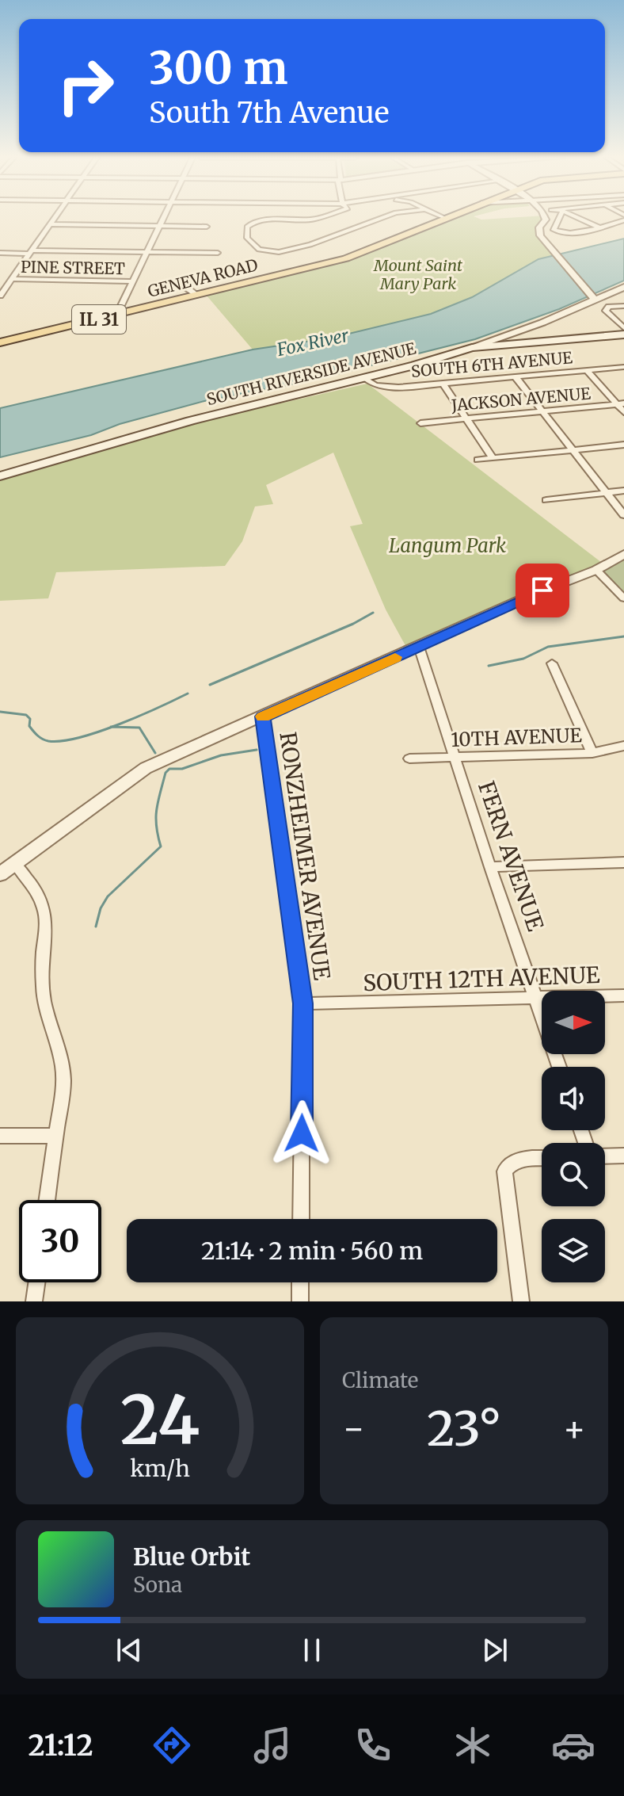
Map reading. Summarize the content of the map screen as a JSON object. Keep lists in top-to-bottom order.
{
  "streets": {
    "main road": ["GENEVA ROAD", "IL 31", "SOUTH RIVERSIDE AVENUE"],
    "street": [
      "PINE STREET",
      "SOUTH 6TH AVENUE",
      "JACKSON AVENUE",
      "10TH AVENUE",
      "RONZHEIMER AVENUE",
      "FERN AVENUE",
      "SOUTH 12TH AVENUE"
    ]
  },
  "crossings": [
    ["SOUTH 6TH AVENUE", "SOUTH RIVERSIDE AVENUE"],
    ["10TH AVENUE", "FERN AVENUE"],
    ["RONZHEIMER AVENUE", "SOUTH 12TH AVENUE"],
    ["FERN AVENUE", "SOUTH 12TH AVENUE"]
  ],
  "water": ["Fox River"],
  "parks": ["Mount Saint Mary Park", "Langum Park"],
  "north": "right",
  "page": {
    "turn": ["300 m", "South 7th Avenue"],
    "limit": "30",
    "trip": "21:14 · 2 min · 560 m",
    "tile": "Climate",
    "heat": ["−", "23°", "+"],
    "song": ["Blue Orbit", "Sona"],
    "tabs": "21:12",
    "gauge": ["24", "km/h"]
  }
}
